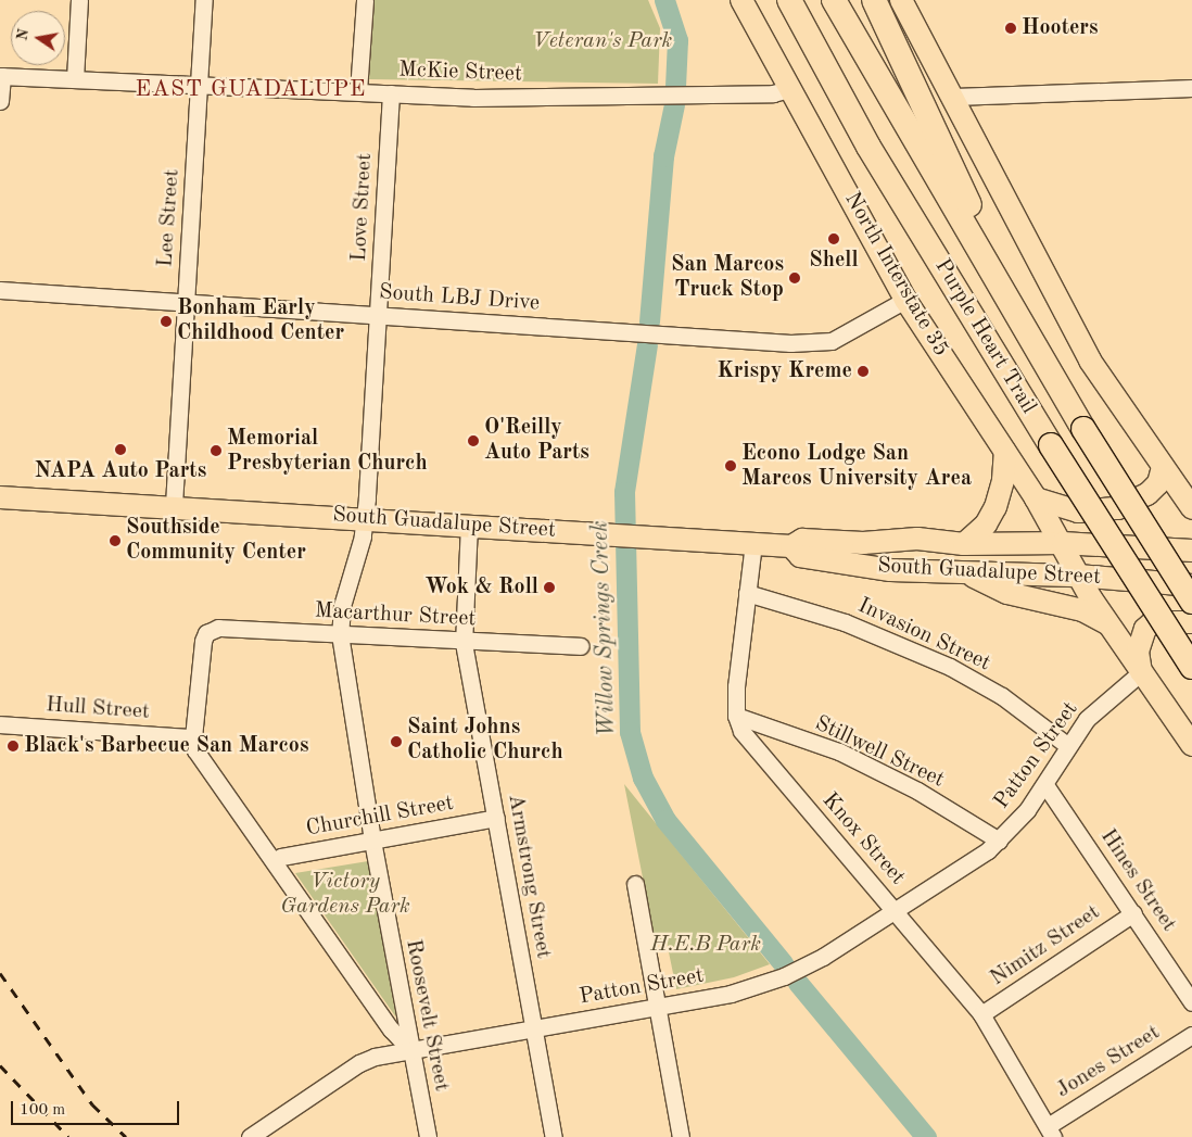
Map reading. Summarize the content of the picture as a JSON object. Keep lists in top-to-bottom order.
{
  "streets": {
    "highway": ["Purple Heart Trail"],
    "main road": ["North Interstate 35", "South Guadalupe Street"],
    "street": [
      "McKie Street",
      "Love Street",
      "Lee Street",
      "South LBJ Drive",
      "Macarthur Street",
      "Invasion Street",
      "Hull Street",
      "Stillwell Street",
      "Patton Street",
      "Churchill Street",
      "Knox Street",
      "Armstrong Street",
      "Hines Street",
      "Nimitz Street",
      "Roosevelt Street",
      "Jones Street"
    ]
  },
  "crossings": [
    ["McKie Street", "Love Street"],
    ["McKie Street", "Lee Street"],
    ["McKie Street", "North Interstate 35"],
    ["Love Street", "South LBJ Drive"],
    ["Love Street", "South Guadalupe Street"],
    ["Love Street", "Roosevelt Street"],
    ["Lee Street", "South LBJ Drive"],
    ["Lee Street", "South Guadalupe Street"],
    ["North Interstate 35", "South LBJ Drive"],
    ["North Interstate 35", "South Guadalupe Street"],
    ["North Interstate 35", "Patton Street"],
    ["South Guadalupe Street", "Armstrong Street"],
    ["South Guadalupe Street", "Roosevelt Street"],
    ["Macarthur Street", "Hull Street"],
    ["Macarthur Street", "Armstrong Street"],
    ["Macarthur Street", "Roosevelt Street"],
    ["Invasion Street", "Patton Street"],
    ["Stillwell Street", "Patton Street"],
    ["Stillwell Street", "Knox Street"],
    ["Patton Street", "Knox Street"],
    ["Patton Street", "Armstrong Street"],
    ["Patton Street", "Hines Street"],
    ["Patton Street", "Roosevelt Street"],
    ["Churchill Street", "Armstrong Street"],
    ["Churchill Street", "Roosevelt Street"],
    ["Knox Street", "Nimitz Street"],
    ["Knox Street", "Jones Street"],
    ["Hines Street", "Nimitz Street"]
  ],
  "districts": ["EAST GUADALUPE"],
  "water": ["Willow Springs Creek"],
  "parks": ["Veteran's Park", "Victory Gardens Park", "H.E.B Park"],
  "places": [
    "Hooters",
    "Shell",
    "San Marcos Truck Stop",
    "Bonham Early Childhood Center",
    "Krispy Kreme",
    "O'Reilly Auto Parts",
    "NAPA Auto Parts",
    "Memorial Presbyterian Church",
    "Econo Lodge San Marcos University Area",
    "Southside Community Center",
    "Wok & Roll",
    "Saint Johns Catholic Church",
    "Black's Barbecue San Marcos"
  ],
  "scale_bar": "100 m",
  "north": "left"
}
